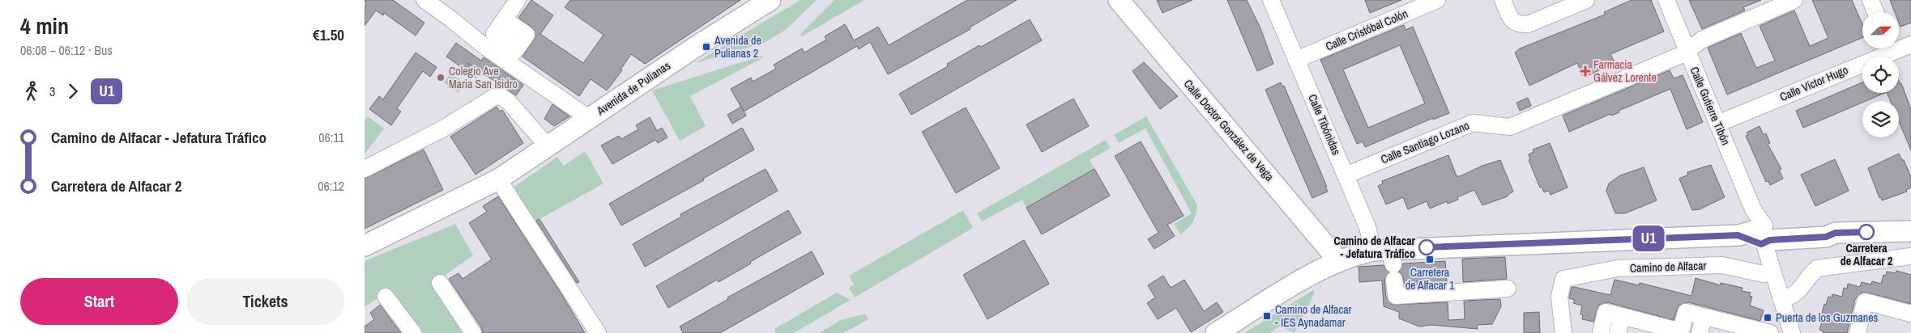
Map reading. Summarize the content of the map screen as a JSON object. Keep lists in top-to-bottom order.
{
  "streets": {
    "main road": ["Avenida de Pulianas", "Calle Doctor González de Vega", "Camino de Alfacar"],
    "street": [
      "Calle Cristóbal Colón",
      "Calle Víctor Hugo",
      "Calle Gutierre Tibón",
      "Calle Tibónidas",
      "Calle Santiago Lozano"
    ]
  },
  "crossings": [
    ["Calle Cristóbal Colón", "Calle Tibónidas"],
    ["Calle Víctor Hugo", "Calle Gutierre Tibón"],
    ["Calle Gutierre Tibón", "Calle Santiago Lozano"],
    ["Calle Gutierre Tibón", "Camino de Alfacar"],
    ["Calle Tibónidas", "Calle Santiago Lozano"],
    ["Calle Tibónidas", "Camino de Alfacar"],
    ["Calle Doctor González de Vega", "Camino de Alfacar"]
  ],
  "places": {
    "transit": [
      "Avenida de Pulianas 2",
      "Carretera de Alfacar 1",
      "Camino de Alfacar - IES Aynadamar",
      "Puerta de los Guzmanes"
    ],
    "health": ["Farmacia Gálvez Lorente"],
    "other": ["Colegio Ave Maria San Isidro", "Carretera de Alfacar 2", "Camino de Alfacar - Jefatura Tráfico"]
  },
  "lines": ["bus line U1"],
  "north": "right",
  "page": {
    "heading": ["4 min", "06:08 – 06:12 · Bus", "€1.50"],
    "on_map": "U1",
    "legs": ["3", "U1"],
    "list": [
      {
        "name": "Camino de Alfacar - Jefatura Tráfico",
        "value": "06:11"
      },
      {
        "name": "Carretera de Alfacar 2",
        "value": "06:12"
      }
    ],
    "buttons": ["Start", "Tickets"]
  }
}
